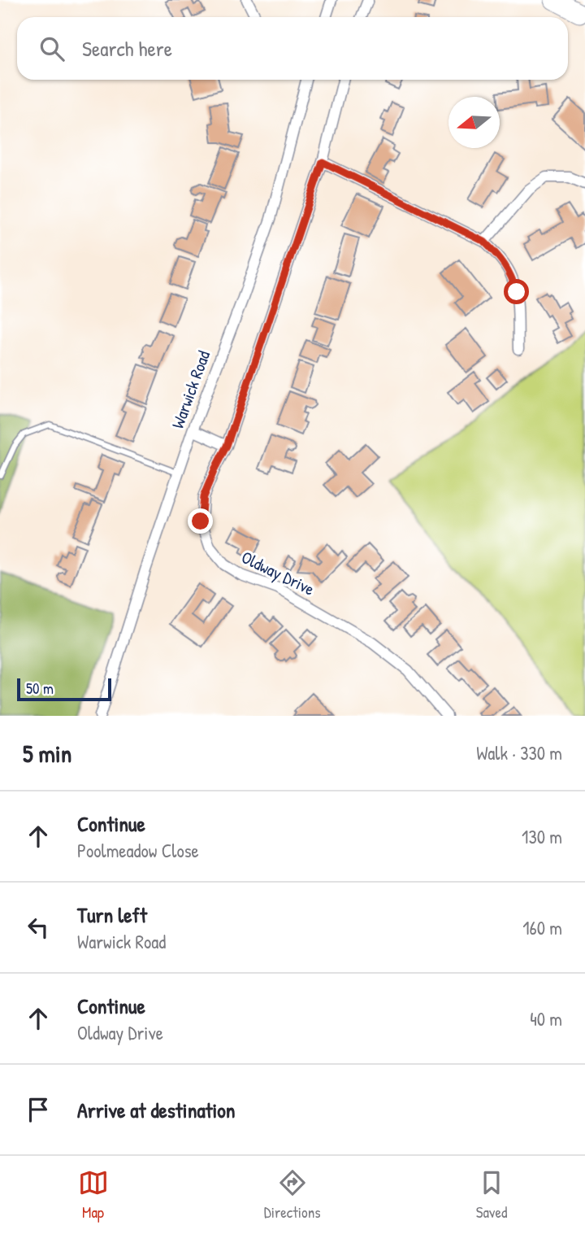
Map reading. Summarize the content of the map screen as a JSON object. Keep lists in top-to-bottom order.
{
  "streets": {
    "street": ["Warwick Road", "Oldway Drive"]
  },
  "scale_bar": "50 m",
  "north": "left",
  "page": {
    "search": "Search here",
    "scale": "50 m",
    "heading": ["5 min", "Walk · 330 m"],
    "list": [
      ["Continue", "Poolmeadow Close", "130 m"],
      ["Turn left", "Warwick Road", "160 m"],
      ["Continue", "Oldway Drive", "40 m"],
      "Arrive at destination"
    ],
    "nav": ["Map", "Directions", "Saved"]
  }
}
